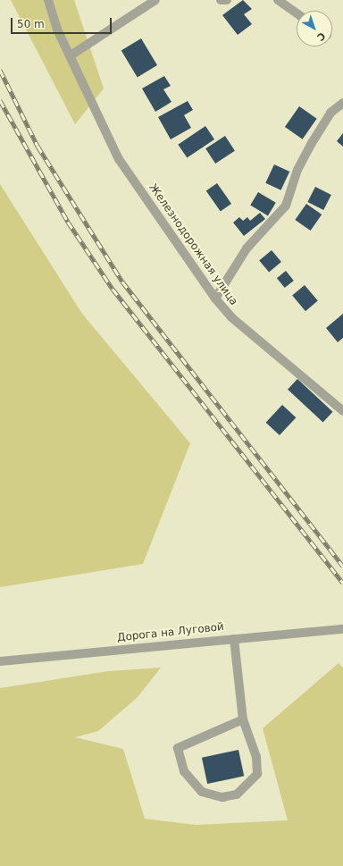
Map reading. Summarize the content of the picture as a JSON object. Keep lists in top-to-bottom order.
{
  "streets": {
    "street": ["Железнодорожная улица", "Дорога на Луговой"]
  },
  "scale_bar": "50 m",
  "north": "bottom right"
}
